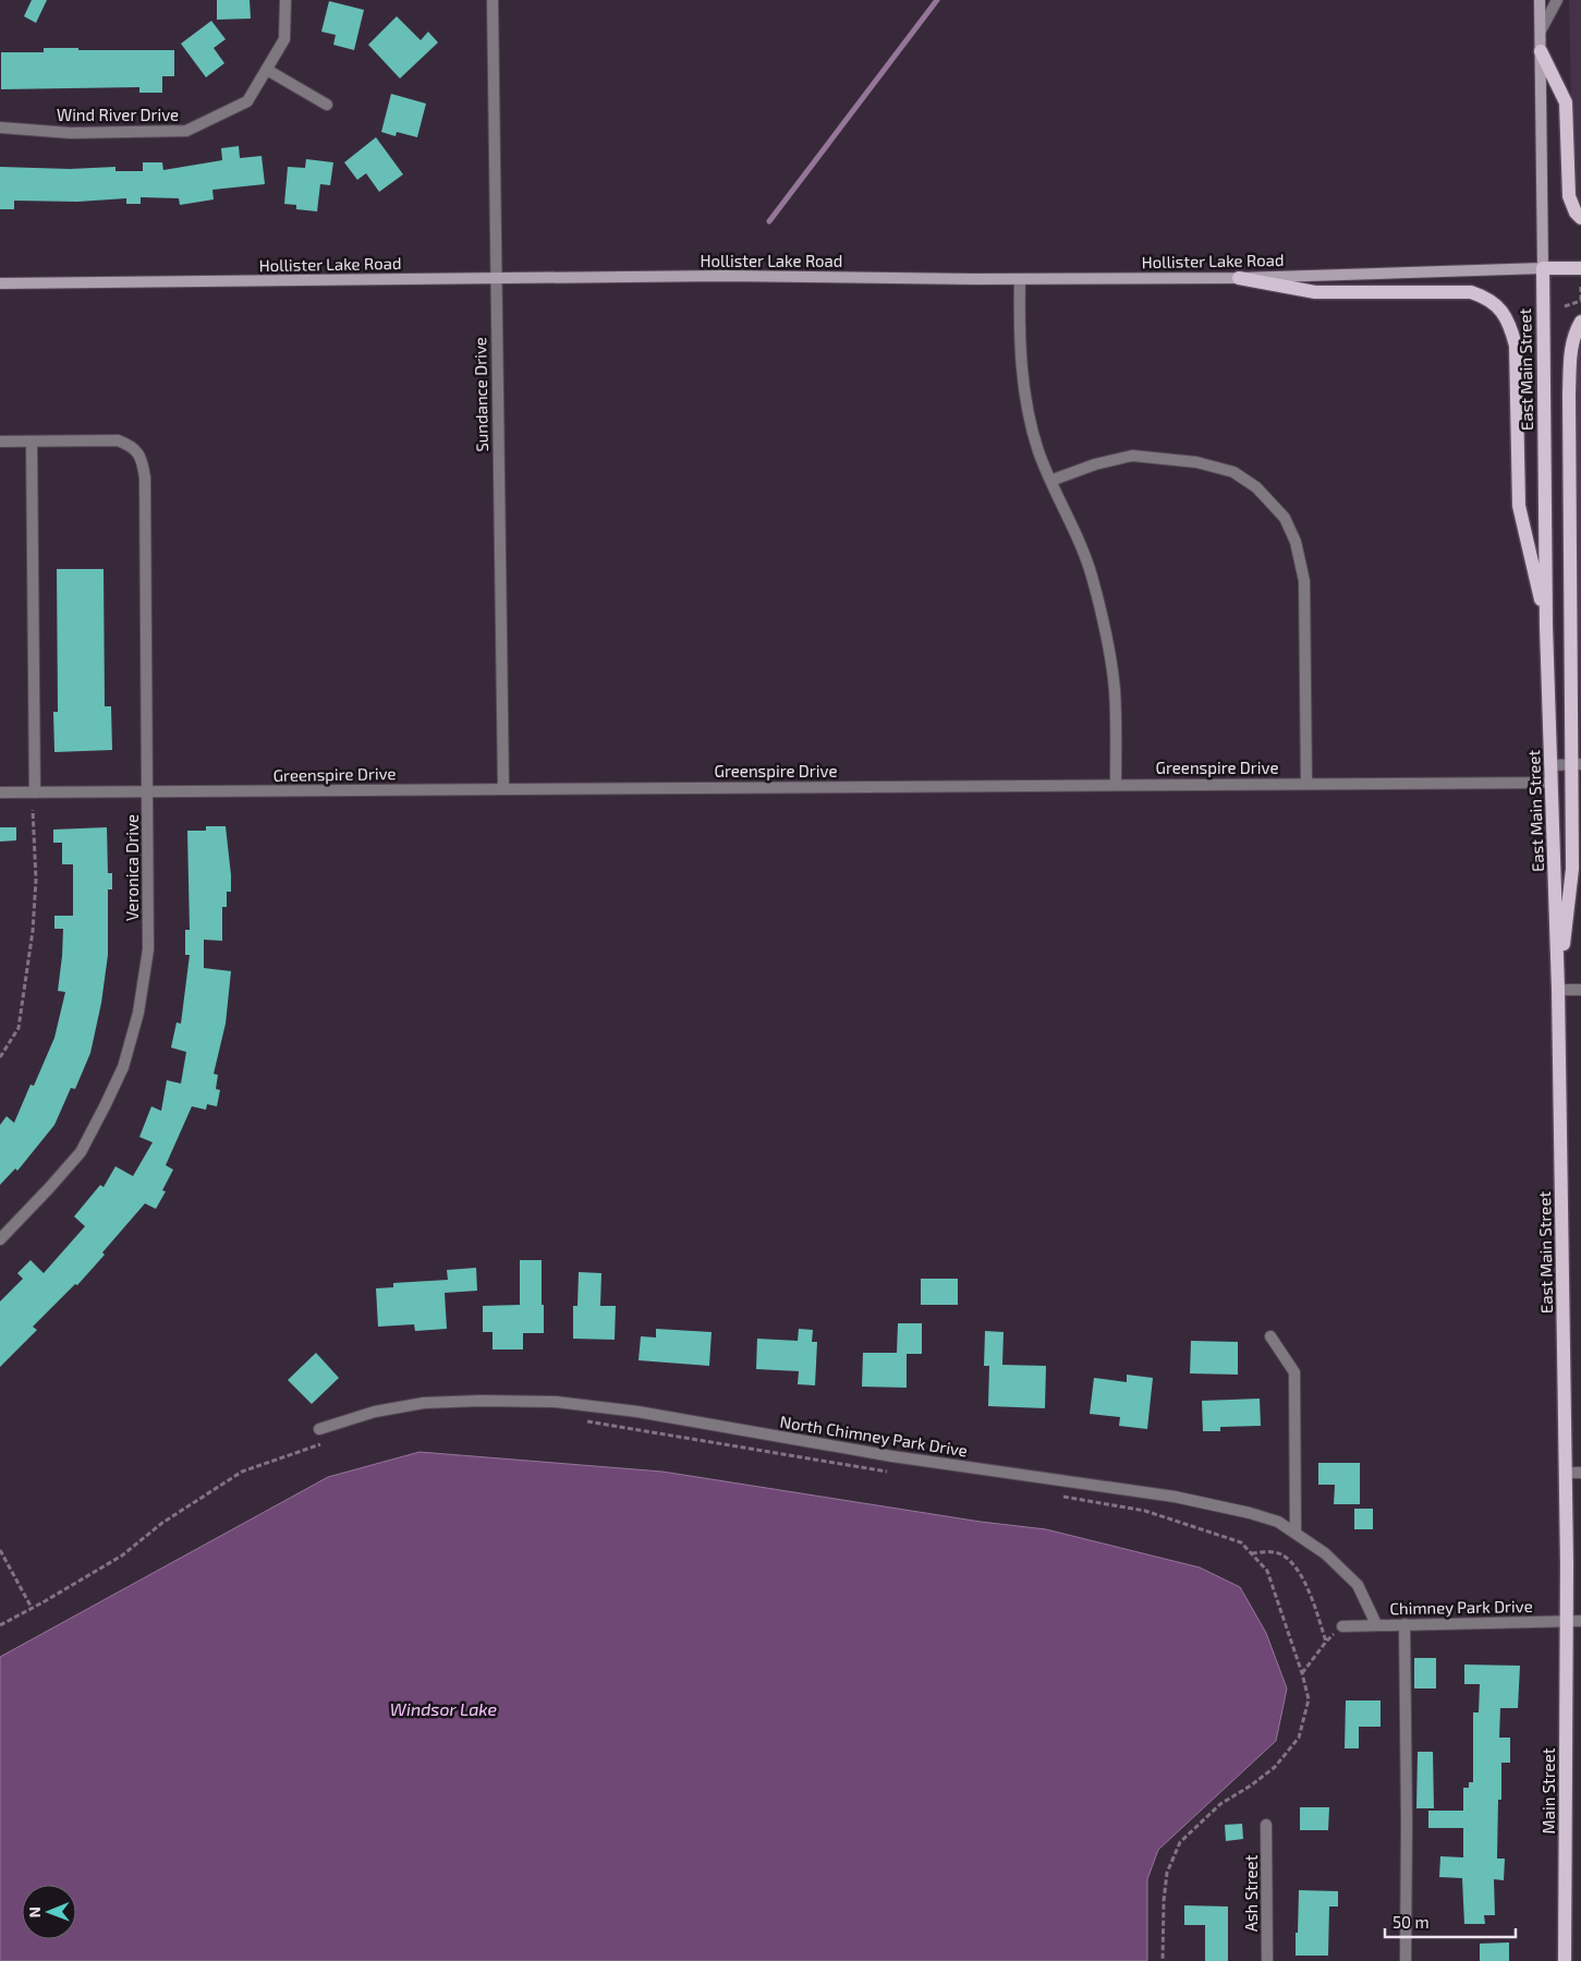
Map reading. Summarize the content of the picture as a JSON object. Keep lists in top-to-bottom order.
{
  "streets": {
    "main road": ["East Main Street", "Main Street"],
    "street": [
      "Wind River Drive",
      "Hollister Lake Road",
      "Sundance Drive",
      "Greenspire Drive",
      "Veronica Drive",
      "North Chimney Park Drive",
      "Chimney Park Drive",
      "Ash Street"
    ]
  },
  "crossings": [
    ["Hollister Lake Road", "East Main Street"],
    ["Hollister Lake Road", "Sundance Drive"],
    ["East Main Street", "Greenspire Drive"],
    ["East Main Street", "Chimney Park Drive"],
    ["East Main Street", "Main Street"],
    ["Sundance Drive", "Greenspire Drive"],
    ["Greenspire Drive", "Veronica Drive"],
    ["North Chimney Park Drive", "Chimney Park Drive"],
    ["Chimney Park Drive", "Main Street"]
  ],
  "water": ["Windsor Lake"],
  "scale_bar": "50 m",
  "north": "left"
}
